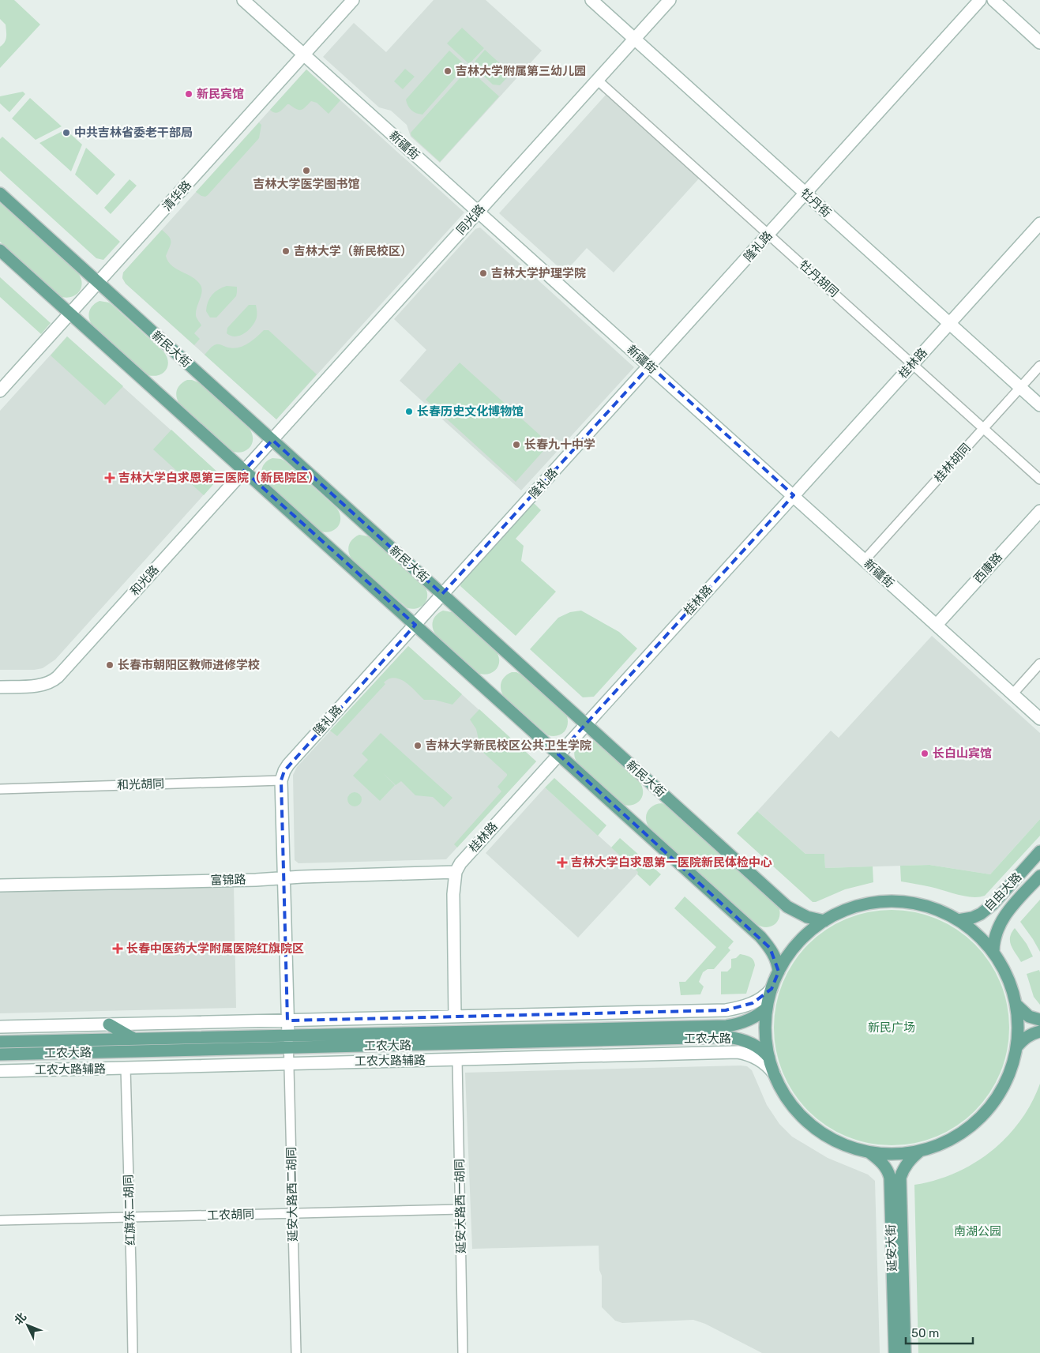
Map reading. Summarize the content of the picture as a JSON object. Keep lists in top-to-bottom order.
{
  "streets": {
    "main road": [
      "新民大街",
      "自由大路",
      "工农大路",
      "延安大街"
    ],
    "street": [
      "新疆街",
      "清华路",
      "牡丹街",
      "同光路",
      "隆礼路",
      "牡丹胡同",
      "桂林路",
      "桂林胡同",
      "西康路",
      "和光路",
      "和光胡同",
      "富锦路",
      "工农大路辅路",
      "延安大路西二胡同",
      "延安大路西一胡同",
      "红旗东二胡同",
      "工农胡同"
    ]
  },
  "crossings": [
    ["新疆街", "清华路"],
    ["新疆街", "同光路"],
    ["新疆街", "隆礼路"],
    ["新疆街", "桂林路"],
    ["新疆街", "桂林胡同"],
    ["新疆街", "西康路"],
    ["清华路", "新民大街"],
    ["牡丹街", "同光路"],
    ["牡丹街", "隆礼路"],
    ["牡丹街", "桂林路"],
    ["牡丹街", "桂林胡同"],
    ["同光路", "牡丹胡同"],
    ["同光路", "新民大街"],
    ["同光路", "和光路"],
    ["隆礼路", "牡丹胡同"],
    ["隆礼路", "新民大街"],
    ["隆礼路", "和光胡同"],
    ["隆礼路", "富锦路"],
    ["隆礼路", "工农大路"],
    ["隆礼路", "延安大路西二胡同"],
    ["牡丹胡同", "桂林路"],
    ["牡丹胡同", "桂林胡同"],
    ["新民大街", "桂林路"],
    ["新民大街", "和光路"],
    ["桂林路", "富锦路"],
    ["工农大路", "延安大路西二胡同"],
    ["工农大路辅路", "延安大路西二胡同"],
    ["工农大路辅路", "延安大路西一胡同"],
    ["工农大路辅路", "红旗东二胡同"],
    ["延安大路西二胡同", "工农胡同"],
    ["延安大路西一胡同", "工农胡同"],
    ["红旗东二胡同", "工农胡同"]
  ],
  "parks": ["新民广场", "南湖公园"],
  "places": {
    "other": [
      "吉林大学附属第三幼儿园",
      "新民宾馆",
      "中共吉林省委老干部局",
      "吉林大学医学图书馆",
      "吉林大学（新民校区）",
      "吉林大学护理学院",
      "长春历史文化博物馆",
      "长春九十中学",
      "长春市朝阳区教师进修学校",
      "吉林大学新民校区公共卫生学院",
      "长白山宾馆"
    ],
    "health": ["吉林大学白求恩第三医院（新民院区）", "吉林大学白求恩第一医院新民体检中心", "长春中医药大学附属医院红旗院区"]
  },
  "scale_bar": "50 m",
  "north": "top left"
}
